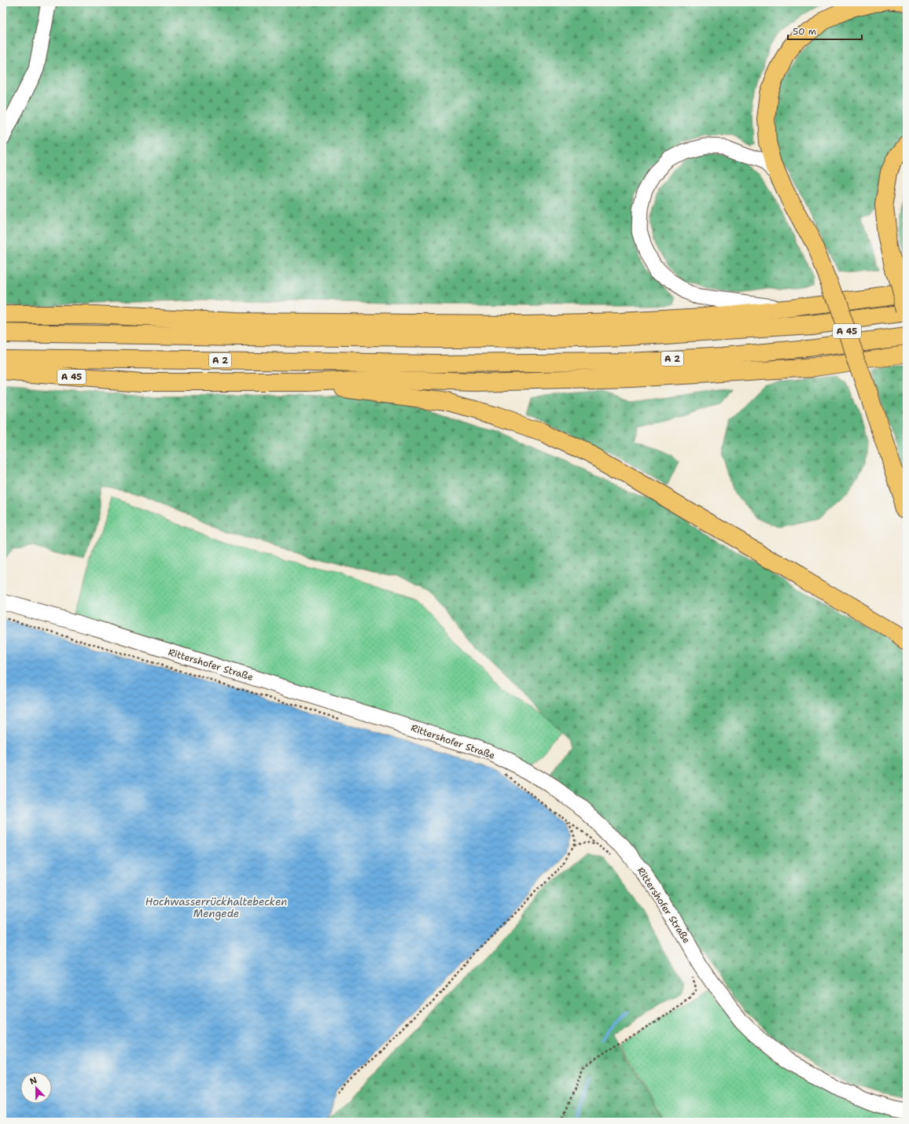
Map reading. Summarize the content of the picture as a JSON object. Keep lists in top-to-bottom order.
{
  "streets": {
    "highway": ["A 45", "A 2"],
    "street": ["Rittershofer Straße"]
  },
  "water": ["Hochwasserrückhaltebecken Mengede"],
  "scale_bar": "50 m",
  "north": "top"
}
